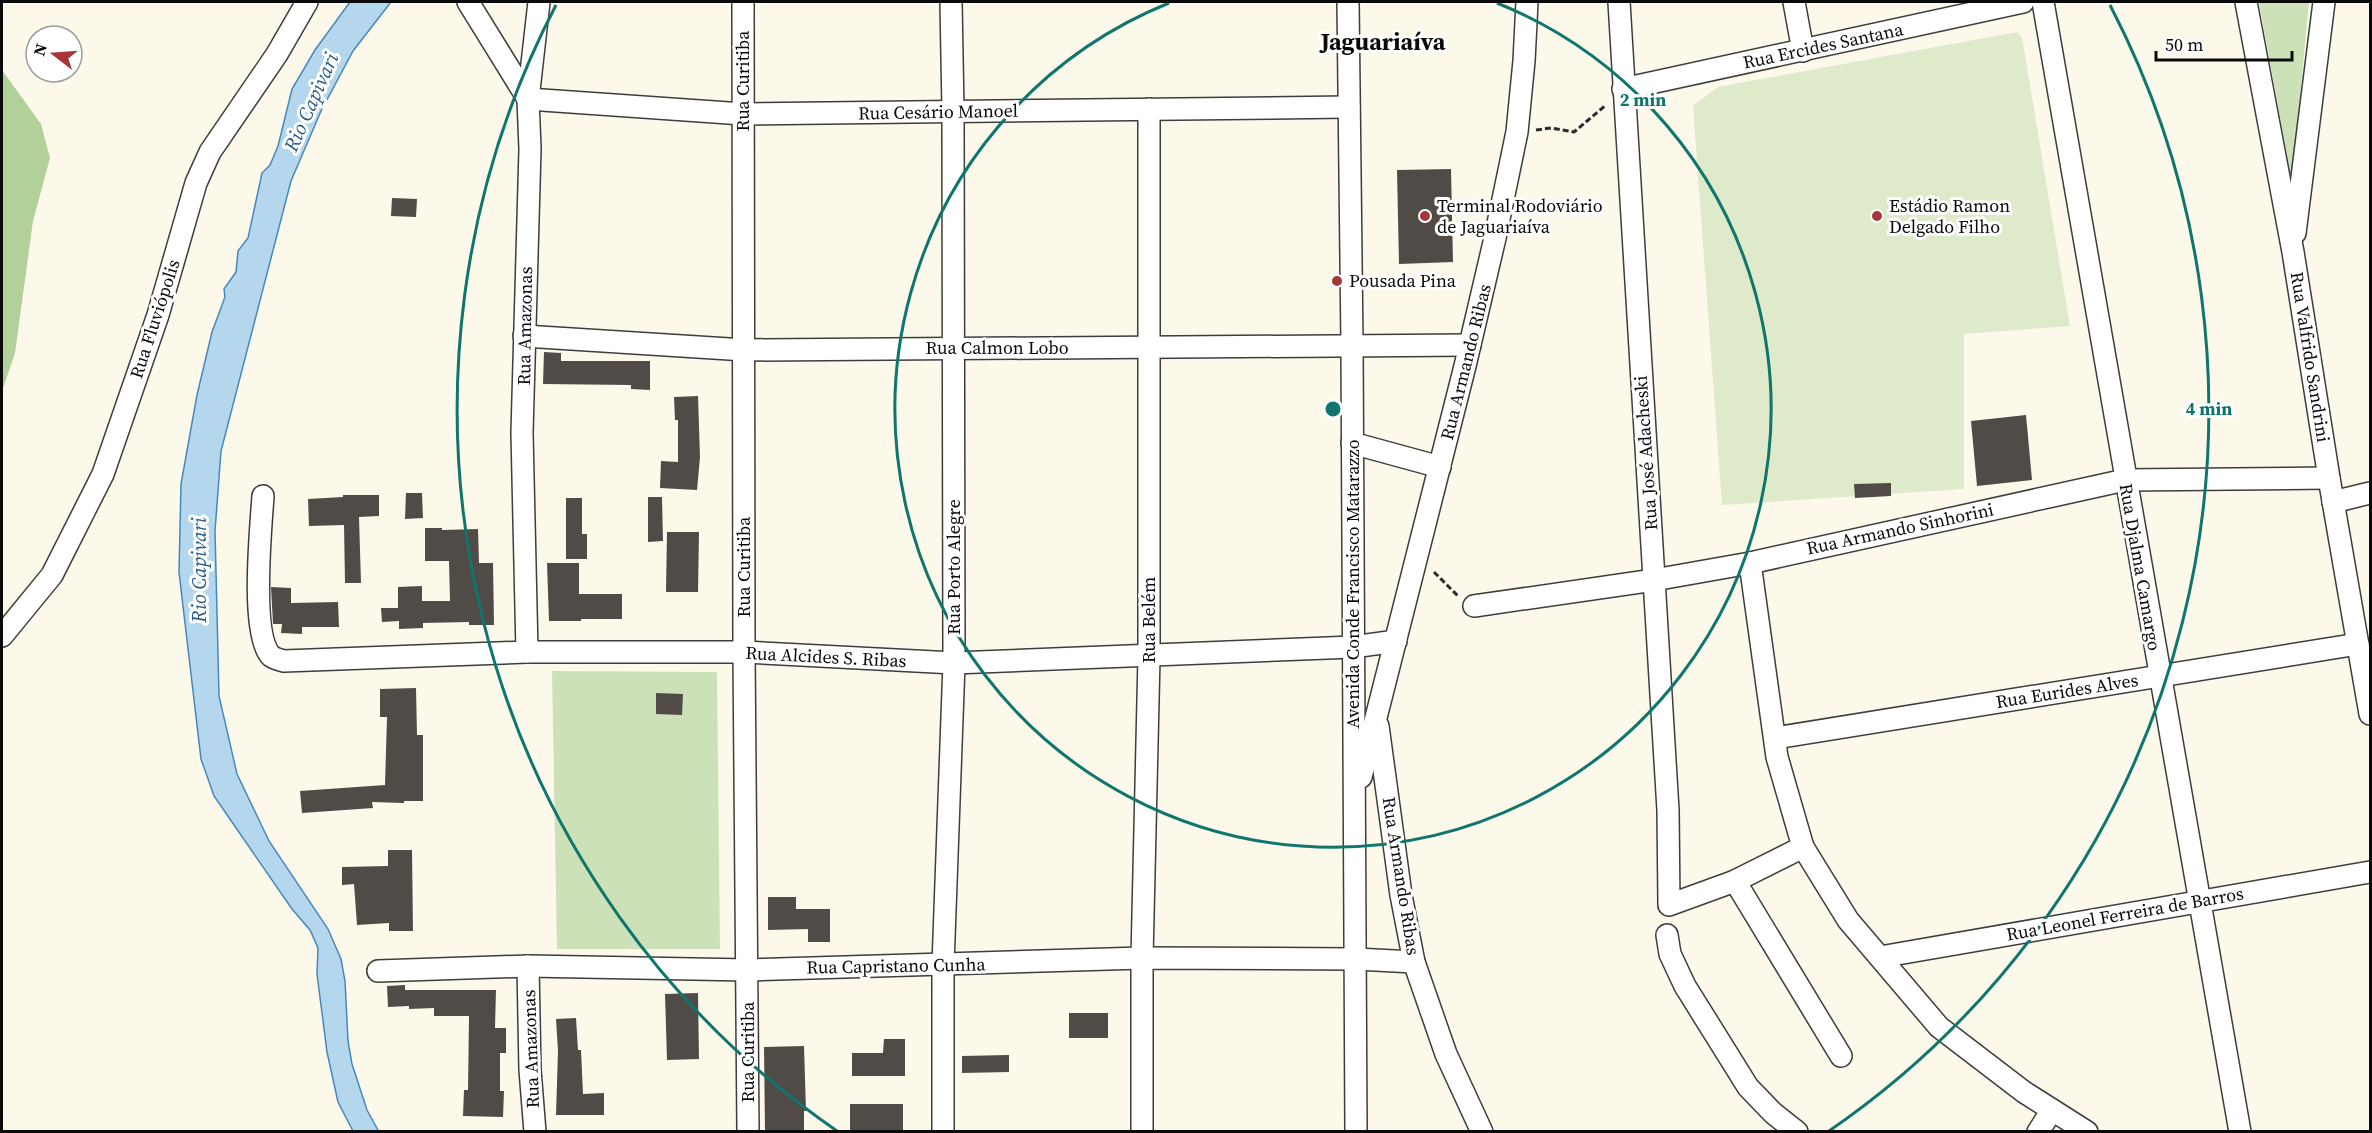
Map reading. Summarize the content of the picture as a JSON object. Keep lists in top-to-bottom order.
{
  "streets": {
    "street": [
      "Rua Ercides Santana",
      "Rua Curitiba",
      "Rua Cesário Manoel",
      "Rua Fluviópolis",
      "Rua Amazonas",
      "Rua Calmon Lobo",
      "Rua Valfrido Sandrini",
      "Rua Armando Ribas",
      "Rua José Adacheski",
      "Rua Armando Sinhorini",
      "Rua Porto Alegre",
      "Rua Djalma Camargo",
      "Avenida Conde Francisco Matarazzo",
      "Rua Belém",
      "Rua Alcides S. Ribas",
      "Rua Eurides Alves",
      "Rua Leonel Ferreira de Barros",
      "Rua Capristano Cunha"
    ]
  },
  "crossings": [
    ["Rua Ercides Santana", "Rua José Adacheski"],
    ["Rua Curitiba", "Rua Cesário Manoel"],
    ["Rua Curitiba", "Rua Calmon Lobo"],
    ["Rua Curitiba", "Rua Alcides S. Ribas"],
    ["Rua Curitiba", "Rua Capristano Cunha"],
    ["Rua Cesário Manoel", "Rua Amazonas"],
    ["Rua Cesário Manoel", "Rua Porto Alegre"],
    ["Rua Cesário Manoel", "Avenida Conde Francisco Matarazzo"],
    ["Rua Cesário Manoel", "Rua Belém"],
    ["Rua Amazonas", "Rua Calmon Lobo"],
    ["Rua Amazonas", "Rua Alcides S. Ribas"],
    ["Rua Amazonas", "Rua Capristano Cunha"],
    ["Rua Calmon Lobo", "Rua Armando Ribas"],
    ["Rua Calmon Lobo", "Rua Porto Alegre"],
    ["Rua Calmon Lobo", "Avenida Conde Francisco Matarazzo"],
    ["Rua Calmon Lobo", "Rua Belém"],
    ["Rua Valfrido Sandrini", "Rua Armando Sinhorini"],
    ["Rua Valfrido Sandrini", "Rua Eurides Alves"],
    ["Rua Armando Ribas", "Avenida Conde Francisco Matarazzo"],
    ["Rua Armando Ribas", "Rua Alcides S. Ribas"],
    ["Rua Armando Ribas", "Rua Capristano Cunha"],
    ["Rua José Adacheski", "Rua Armando Sinhorini"],
    ["Rua Armando Sinhorini", "Rua Djalma Camargo"],
    ["Rua Porto Alegre", "Rua Alcides S. Ribas"],
    ["Rua Porto Alegre", "Rua Capristano Cunha"],
    ["Rua Djalma Camargo", "Rua Eurides Alves"],
    ["Rua Djalma Camargo", "Rua Leonel Ferreira de Barros"],
    ["Avenida Conde Francisco Matarazzo", "Rua Alcides S. Ribas"],
    ["Avenida Conde Francisco Matarazzo", "Rua Capristano Cunha"],
    ["Rua Belém", "Rua Alcides S. Ribas"],
    ["Rua Belém", "Rua Capristano Cunha"]
  ],
  "districts": ["Jaguariaíva"],
  "water": ["Rio Capivari"],
  "places": ["Terminal Rodoviário de Jaguariaíva", "Estádio Ramon Delgado Filho", "Pousada Pina"],
  "scale_bar": "50 m",
  "north": "left",
  "rings": ["2 min", "4 min"]
}
